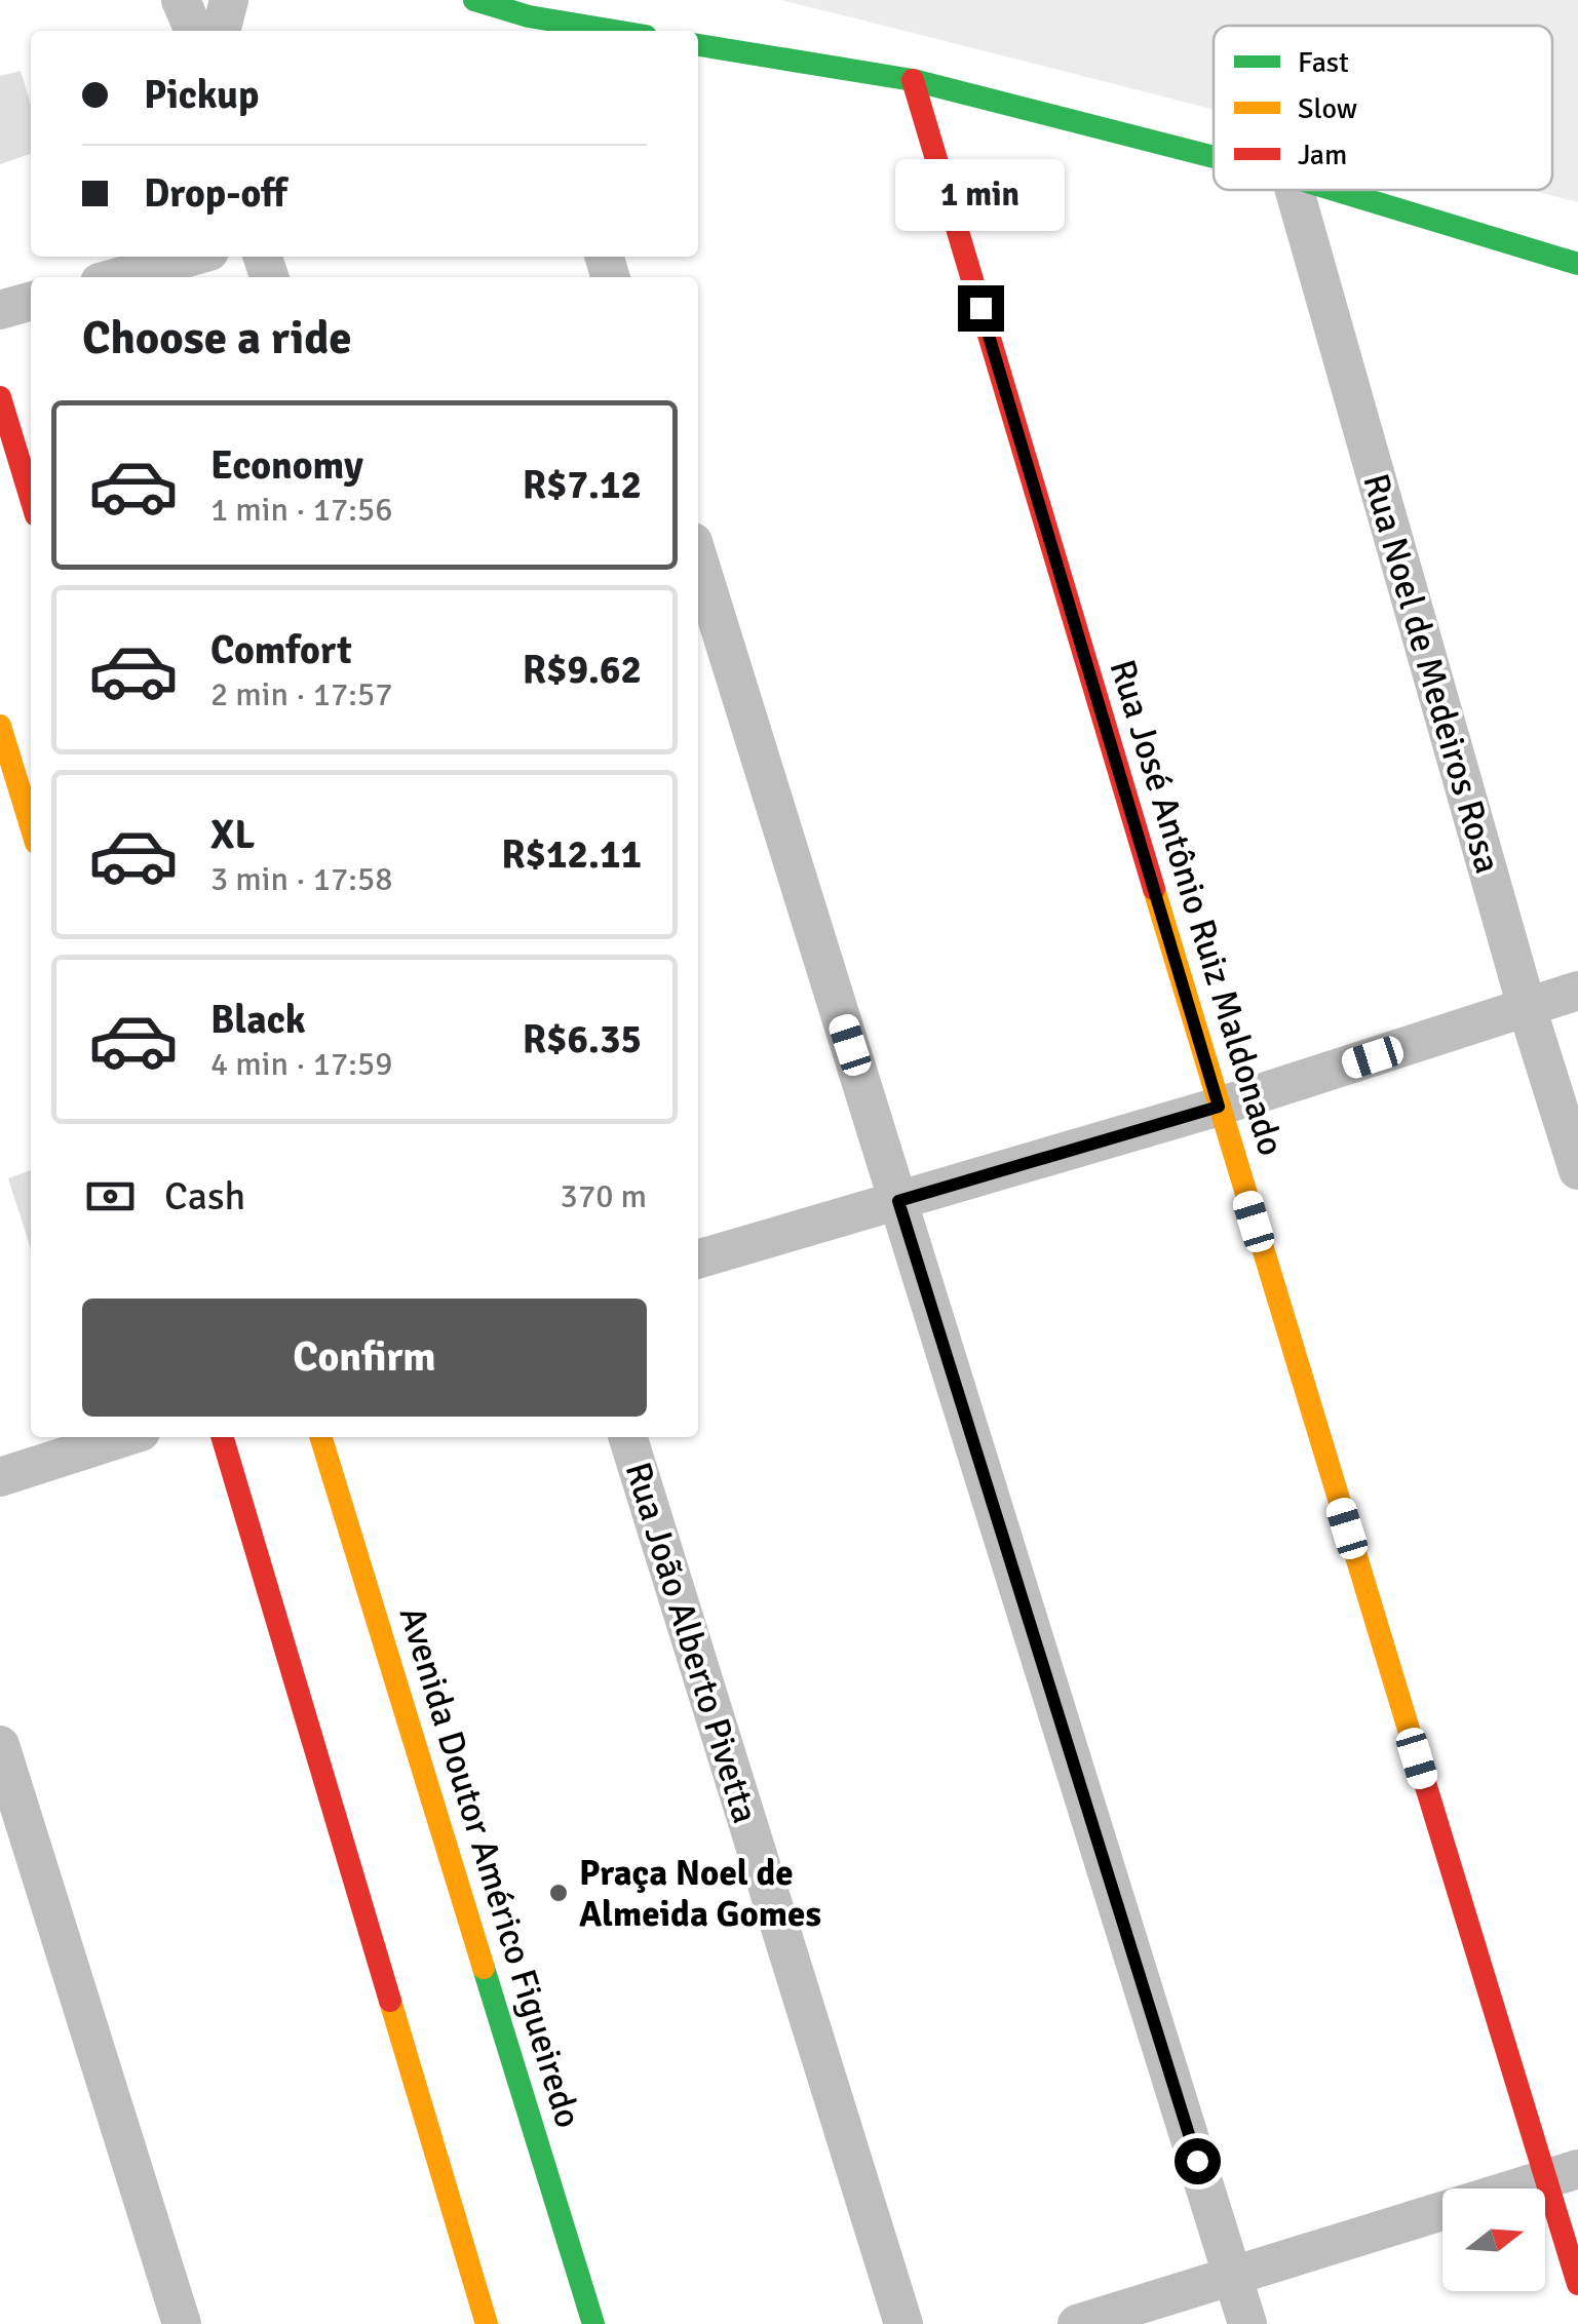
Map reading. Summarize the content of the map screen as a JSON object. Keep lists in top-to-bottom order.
{
  "streets": {
    "street": [
      "Rua Noel de Medeiros Rosa",
      "Rua José Antônio Ruiz Maldonado",
      "Rua João Alberto Pivetta",
      "Avenida Doutor Américo Figueiredo"
    ]
  },
  "places": ["Praça Noel de Almeida Gomes"],
  "legend": ["Fast", "Slow", "Jam"],
  "north": "right",
  "page": {
    "banner": ["Pickup", "Drop-off"],
    "bubble": "1 min",
    "heading": "Choose a ride",
    "list": [
      {
        "name": "Economy",
        "note": "1 min · 17:56",
        "value": "R$7.12"
      },
      {
        "name": "Comfort",
        "note": "2 min · 17:57",
        "value": "R$9.62"
      },
      {
        "name": "XL",
        "note": "3 min · 17:58",
        "value": "R$12.11"
      },
      {
        "name": "Black",
        "note": "4 min · 17:59",
        "value": "R$6.35"
      }
    ],
    "pay": ["Cash", "370 m"],
    "buttons": "Confirm"
  }
}
